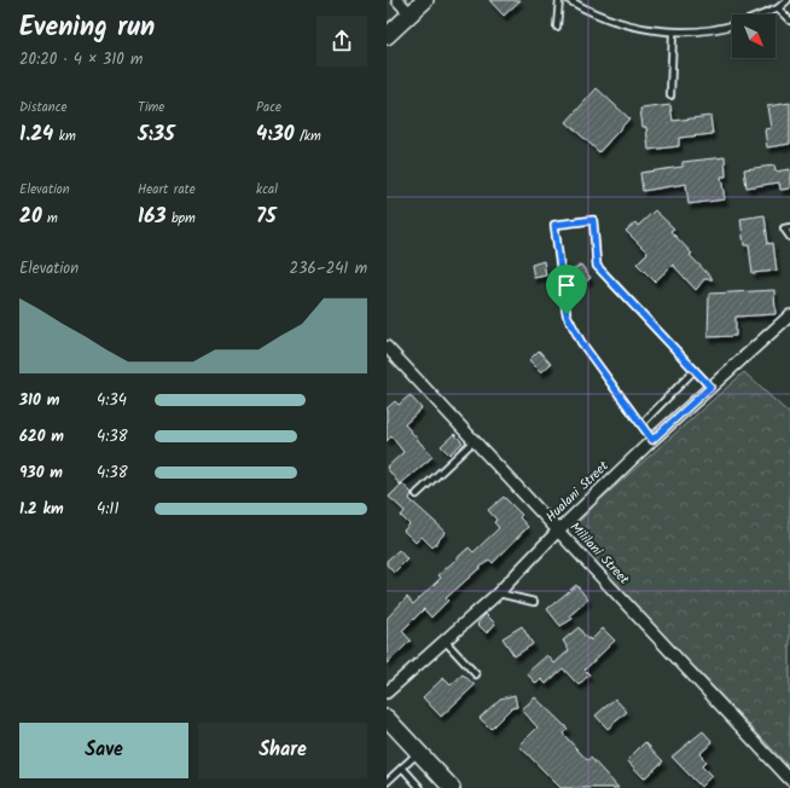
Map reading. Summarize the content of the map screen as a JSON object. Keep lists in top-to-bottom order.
{
  "streets": {
    "street": ["Hualani Street", "Mililani Street"]
  },
  "crossings": [
    ["Hualani Street", "Mililani Street"]
  ],
  "north": "bottom right",
  "page": {
    "heading": ["Evening run", "20:20 · 4 × 310 m"],
    "stats": [
      ["Distance", "1.24 km"],
      ["Time", "5:35"],
      ["Pace", "4:30 /km"],
      ["Elevation", "20 m"],
      ["Heart rate", "163 bpm"],
      ["kcal", "75"]
    ],
    "chart": ["Elevation", "236–241 m"],
    "list": [
      {
        "name": "310 m",
        "note": "4:34"
      },
      {
        "name": "620 m",
        "note": "4:38"
      },
      {
        "name": "930 m",
        "note": "4:38"
      },
      {
        "name": "1.2 km",
        "note": "4:11"
      }
    ],
    "buttons": ["Save", "Share"]
  }
}
